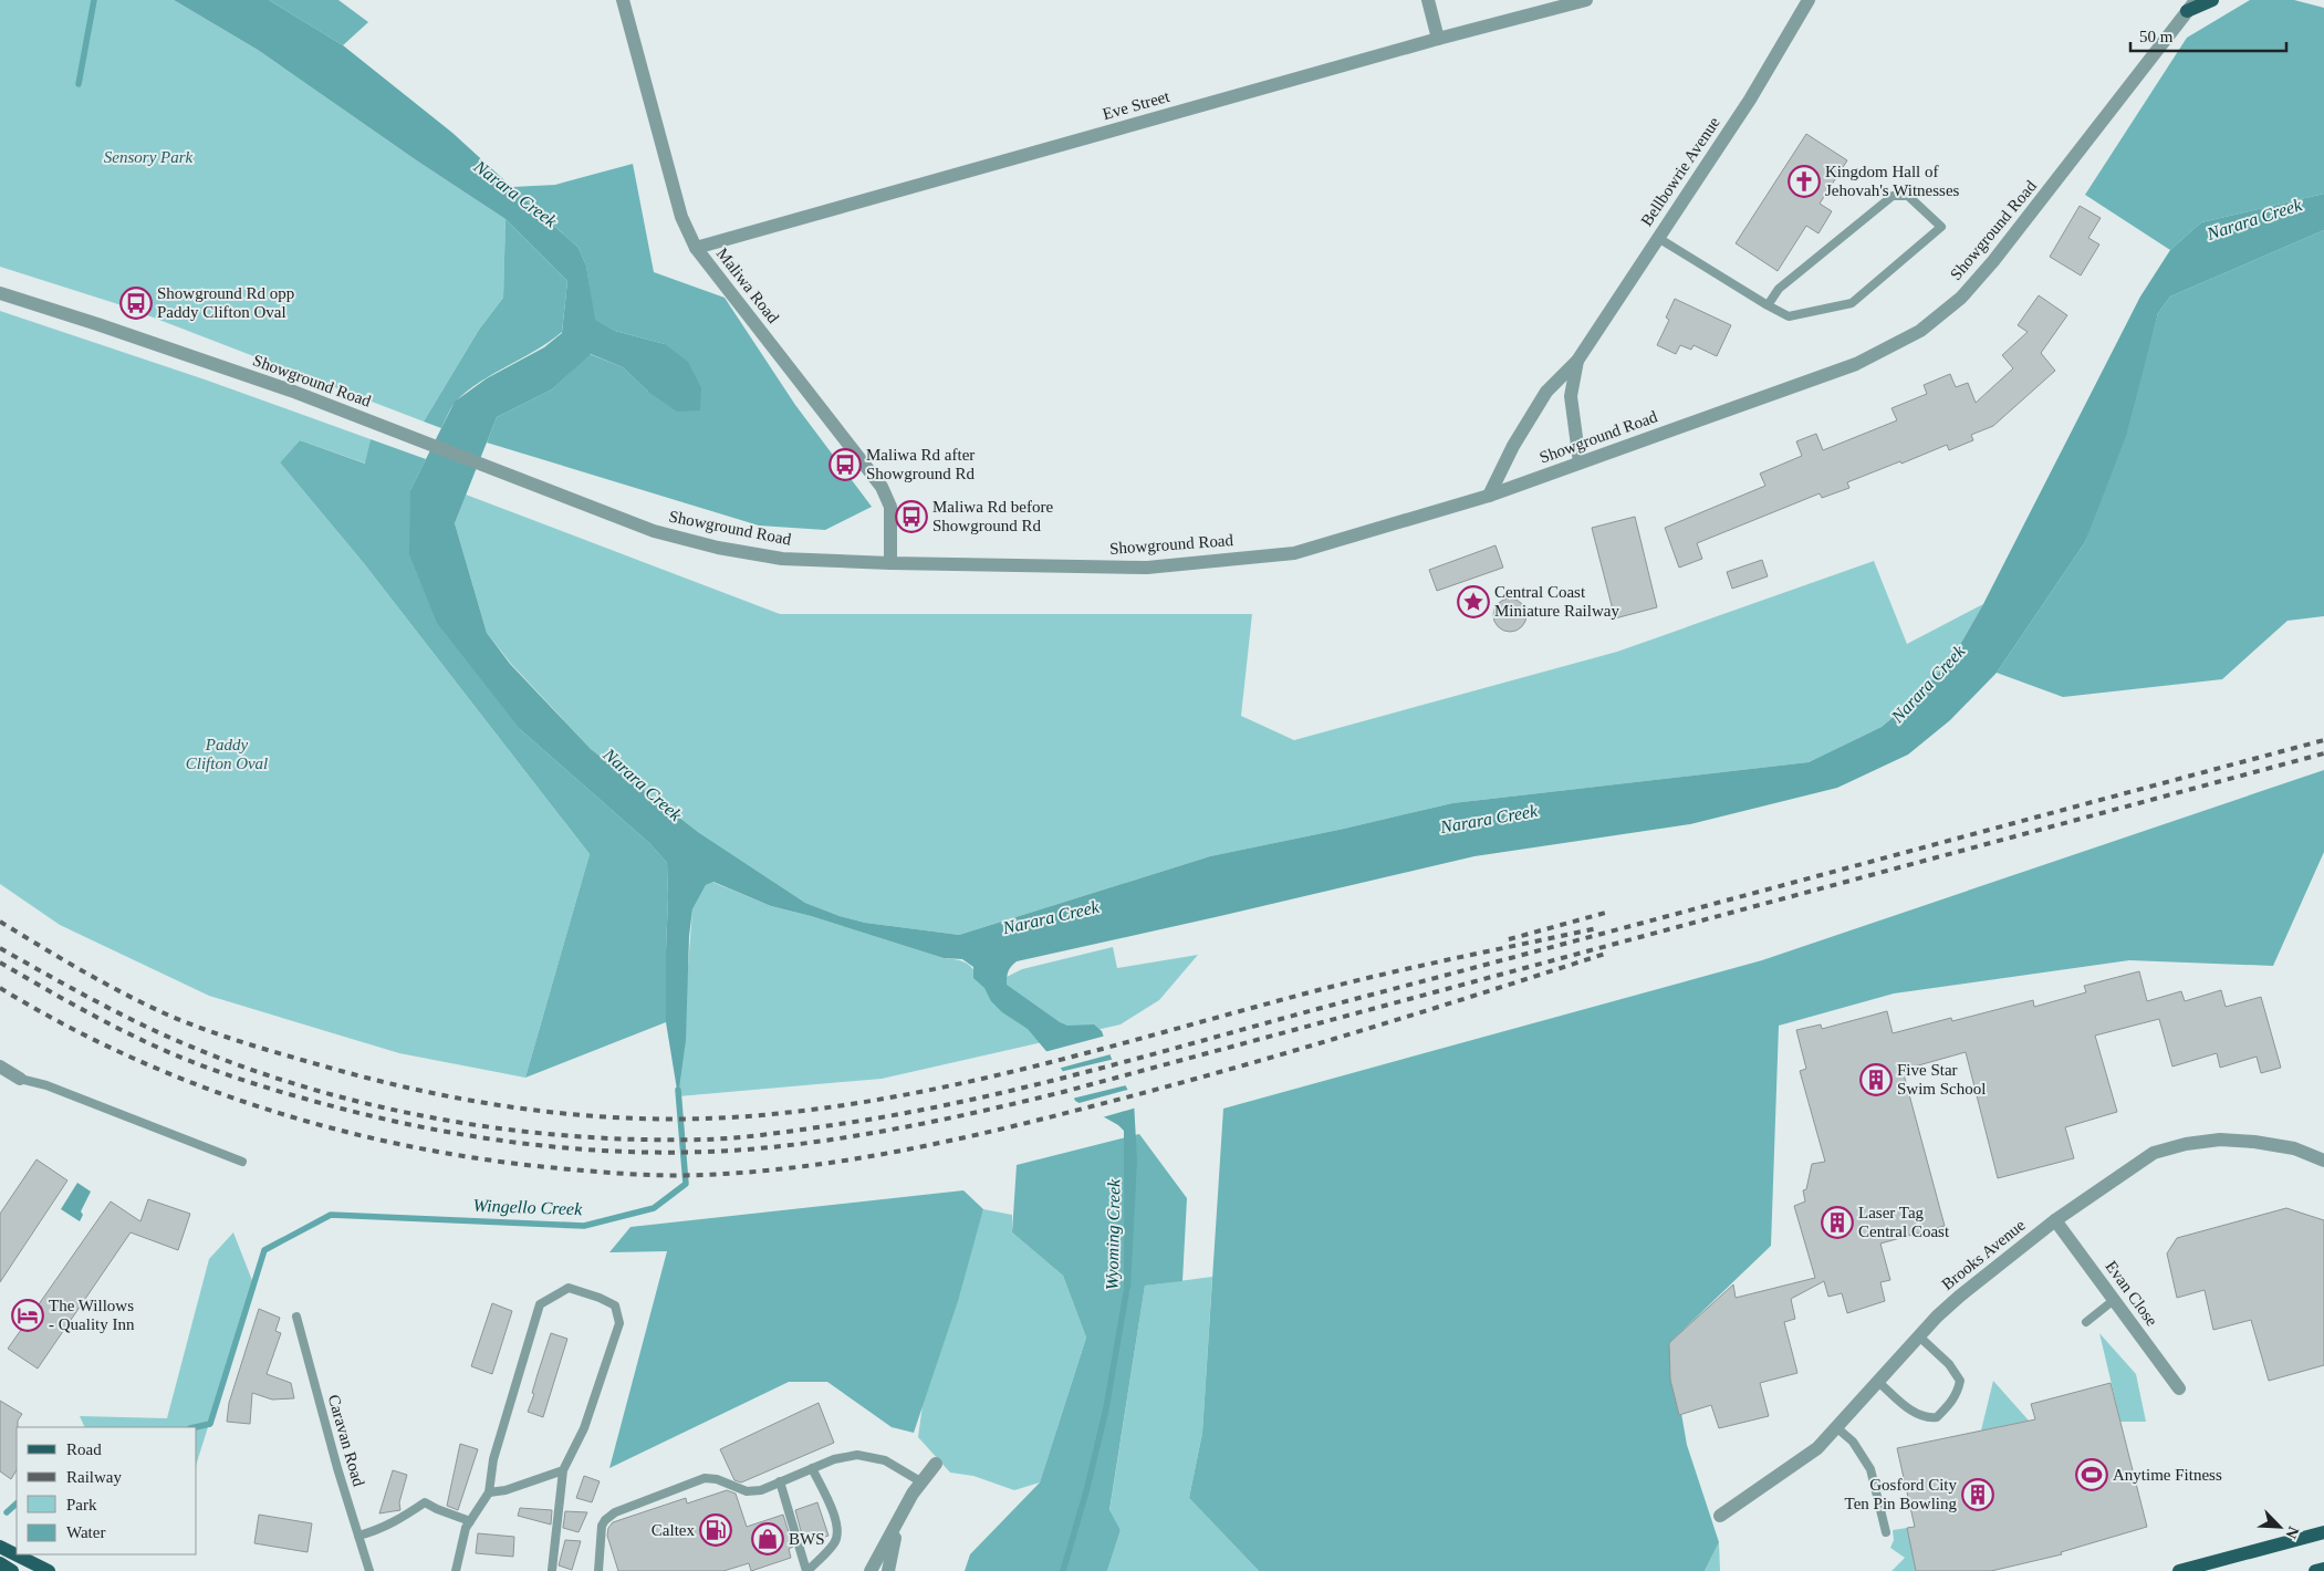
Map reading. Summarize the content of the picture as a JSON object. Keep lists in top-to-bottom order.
{
  "streets": {
    "street": [
      "Eve Street",
      "Bellbowrie Avenue",
      "Showground Road",
      "Maliwa Road",
      "Brooks Avenue",
      "Evan Close"
    ],
    "lane": ["Caravan Road"]
  },
  "crossings": [
    ["Eve Street", "Maliwa Road"],
    ["Bellbowrie Avenue", "Showground Road"],
    ["Showground Road", "Maliwa Road"],
    ["Brooks Avenue", "Evan Close"]
  ],
  "water": ["Narara Creek", "Wingello Creek", "Wyoming Creek"],
  "parks": ["Sensory Park", "Paddy Clifton Oval"],
  "places": {
    "church": ["Kingdom Hall of Jehovah's Witnesses"],
    "bus stop": ["Showground Rd opp Paddy Clifton Oval", "Maliwa Rd after Showground Rd", "Maliwa Rd before Showground Rd"],
    "place": ["Central Coast Miniature Railway"],
    "building": ["Five Star Swim School", "Laser Tag Central Coast", "Gosford City Ten Pin Bowling"],
    "hotel": ["The Willows - Quality Inn"],
    "sports": ["Anytime Fitness"],
    "fuel station": ["Caltex"],
    "shop": ["BWS"]
  },
  "legend": [
    "Road",
    "Railway",
    "Park",
    "Water"
  ],
  "scale_bar": "50 m",
  "north": "bottom right"
}
